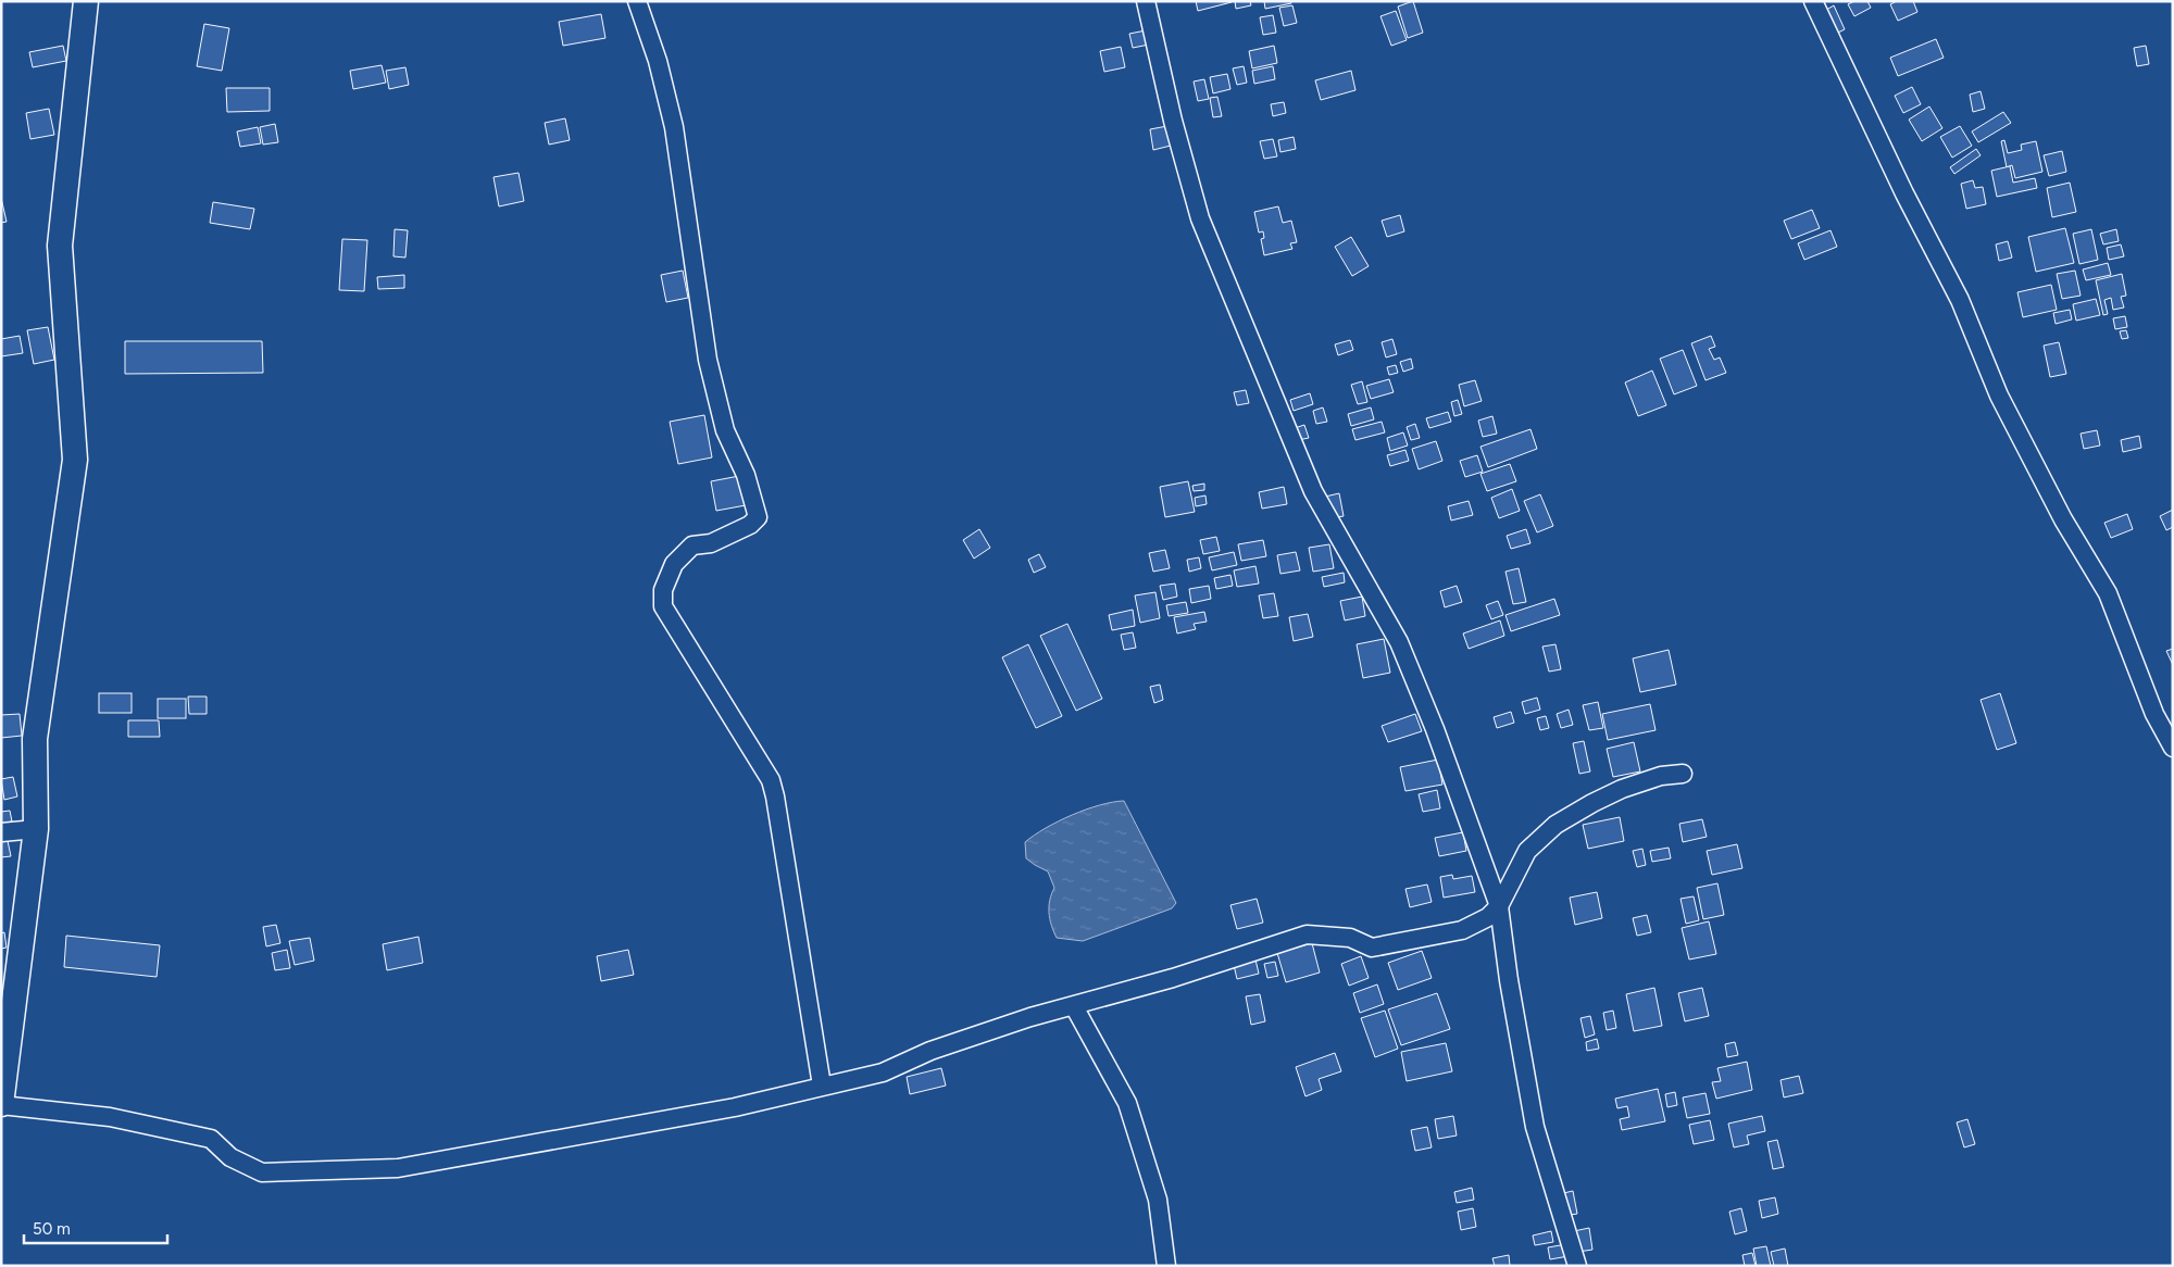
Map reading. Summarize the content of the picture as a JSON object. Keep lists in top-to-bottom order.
{
  "scale_bar": "50 m"
}
